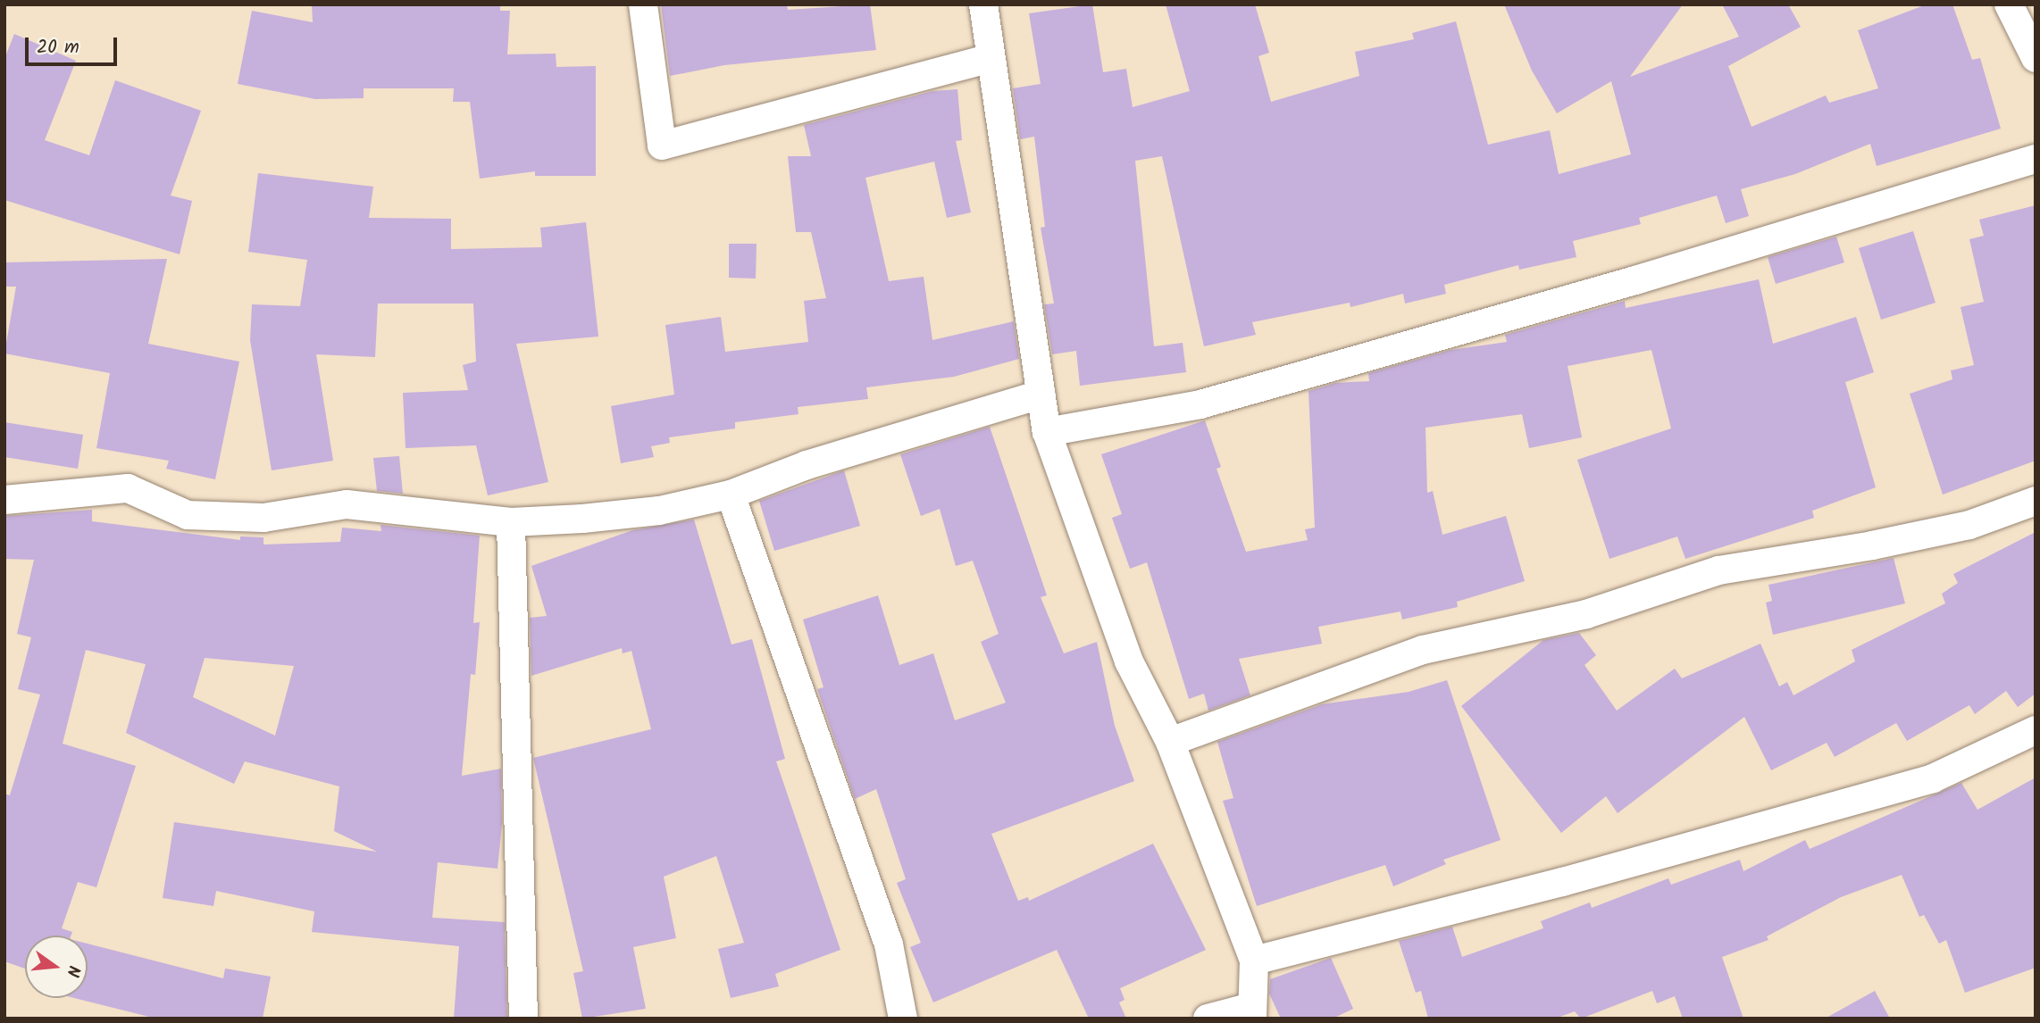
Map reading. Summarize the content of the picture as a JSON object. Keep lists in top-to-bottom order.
{
  "scale_bar": "20 m",
  "north": "right"
}
